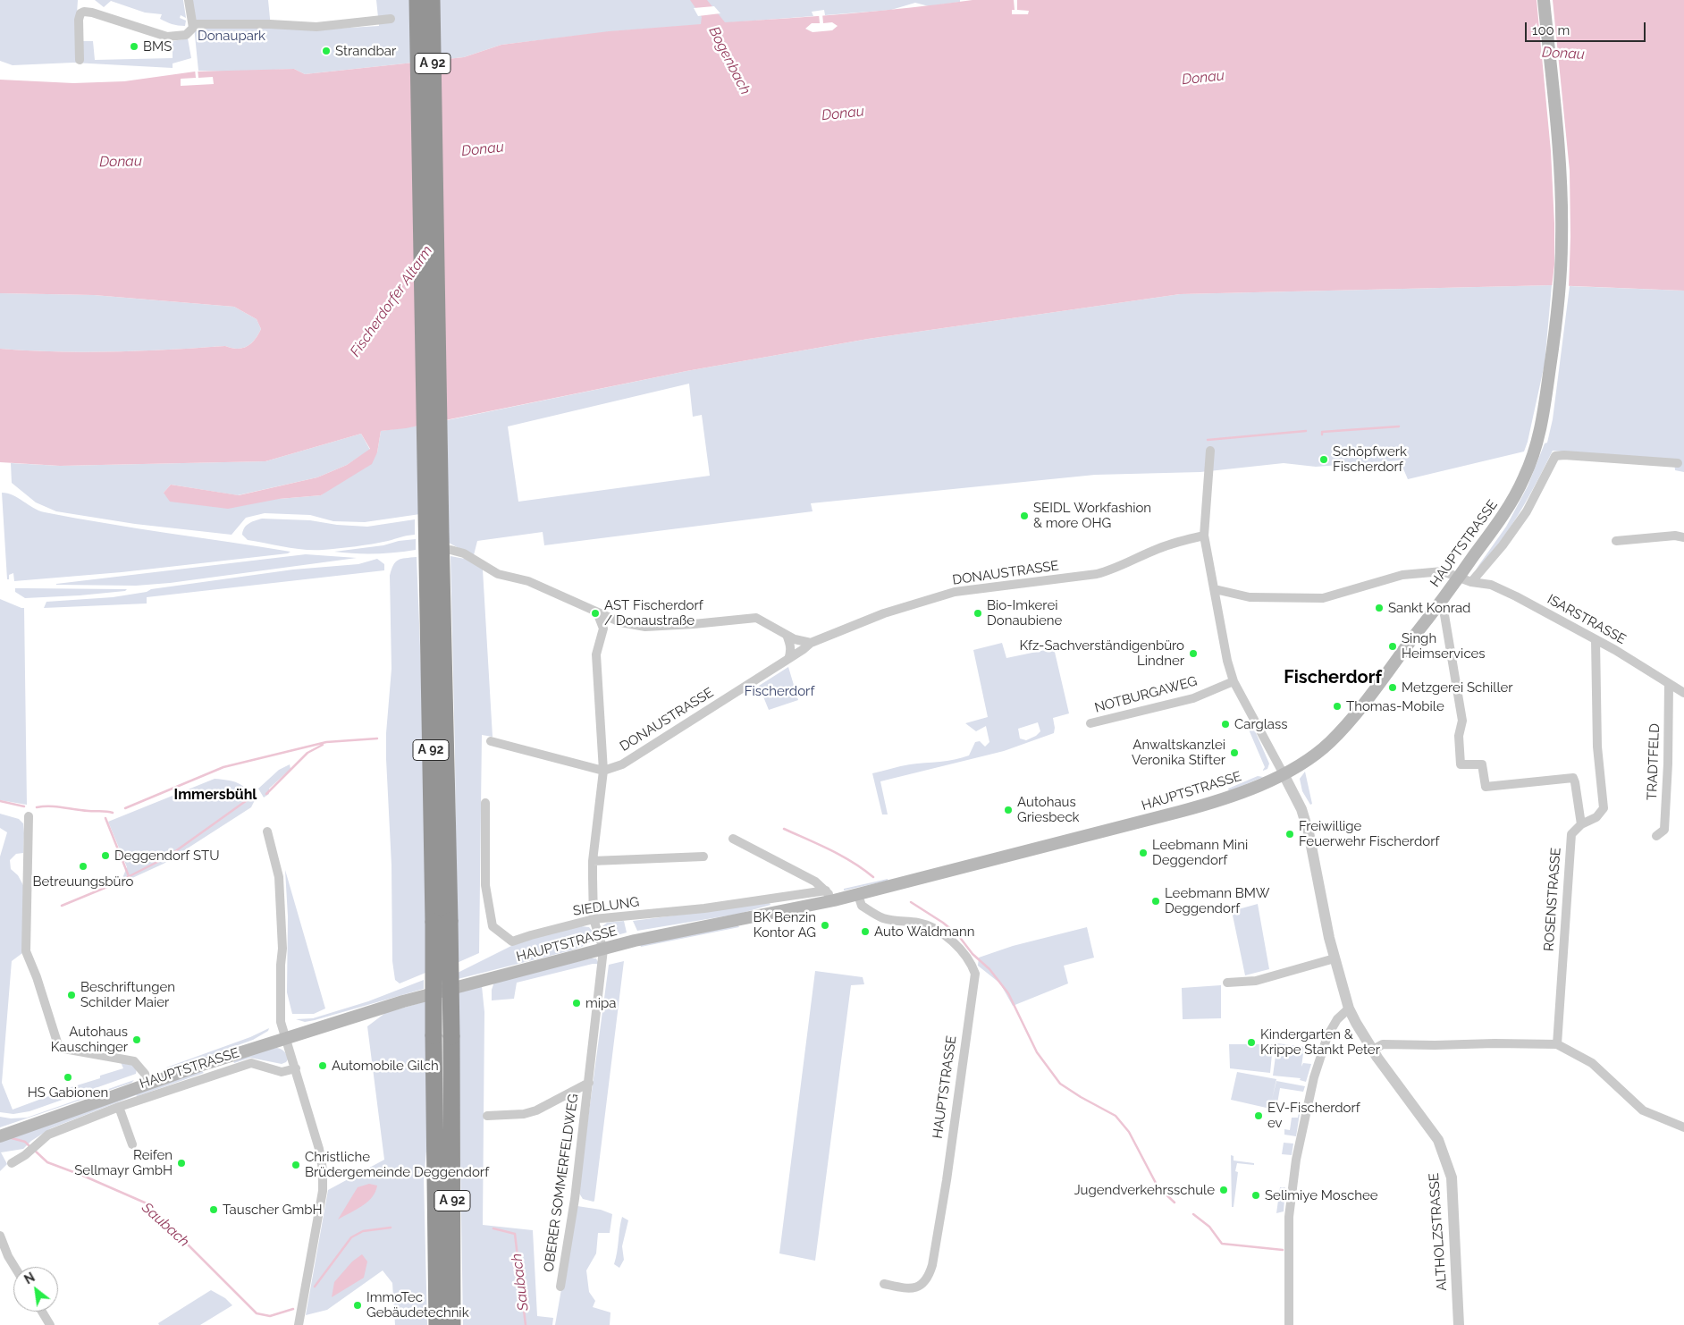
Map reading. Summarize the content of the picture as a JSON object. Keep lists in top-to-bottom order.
{
  "streets": {
    "highway": ["A 92"],
    "main road": ["HAUPTSTRASSE"],
    "street": [
      "DONAUSTRASSE",
      "ISARSTRASSE",
      "NOTBURGAWEG",
      "TRADTFELD",
      "ROSENSTRASSE",
      "SIEDLUNG",
      "OBERER SOMMERFELDWEG",
      "ALTHOLZSTRASSE"
    ]
  },
  "crossings": [
    ["HAUPTSTRASSE", "ISARSTRASSE"],
    ["HAUPTSTRASSE", "OBERER SOMMERFELDWEG"],
    ["HAUPTSTRASSE", "ALTHOLZSTRASSE"],
    ["DONAUSTRASSE", "SIEDLUNG"],
    ["ISARSTRASSE", "TRADTFELD"],
    ["ISARSTRASSE", "ROSENSTRASSE"]
  ],
  "districts": ["Fischerdorf", "Immersbühl"],
  "water": [
    "Donau",
    "Bogenbach",
    "Fischerdorfer Altarm",
    "Saubach"
  ],
  "parks": ["Donaupark", "Fischerdorf"],
  "places": [
    "BMS",
    "Strandbar",
    "Schöpfwerk Fischerdorf",
    "SEIDL Workfashion & more OHG",
    "Sankt Konrad",
    "AST Fischerdorf / Donaustraße",
    "Bio-Imkerei Donaubiene",
    "Singh Heimservices",
    "Kfz-Sachverständigenbüro Lindner",
    "Metzgerei Schiller",
    "Thomas-Mobile",
    "Carglass",
    "Anwaltskanzlei Veronika Stifter",
    "Autohaus Griesbeck",
    "Freiwillige Feuerwehr Fischerdorf",
    "Leebmann Mini Deggendorf",
    "Deggendorf STU",
    "Betreuungsbüro",
    "Leebmann BMW Deggendorf",
    "BK Benzin Kontor AG",
    "Auto Waldmann",
    "Beschriftungen Schilder Maier",
    "mipa",
    "Autohaus Kauschinger",
    "Kindergarten & Krippe Stankt Peter",
    "Automobile Gilch",
    "HS Gabionen",
    "EV-Fischerdorf ev",
    "Reifen Sellmayr GmbH",
    "Christliche Brüdergemeinde Deggendorf",
    "Jugendverkehrsschule",
    "Selimiye Moschee",
    "Tauscher GmbH",
    "ImmoTec Gebäudetechnik"
  ],
  "scale_bar": "100 m",
  "north": "top left"
}
